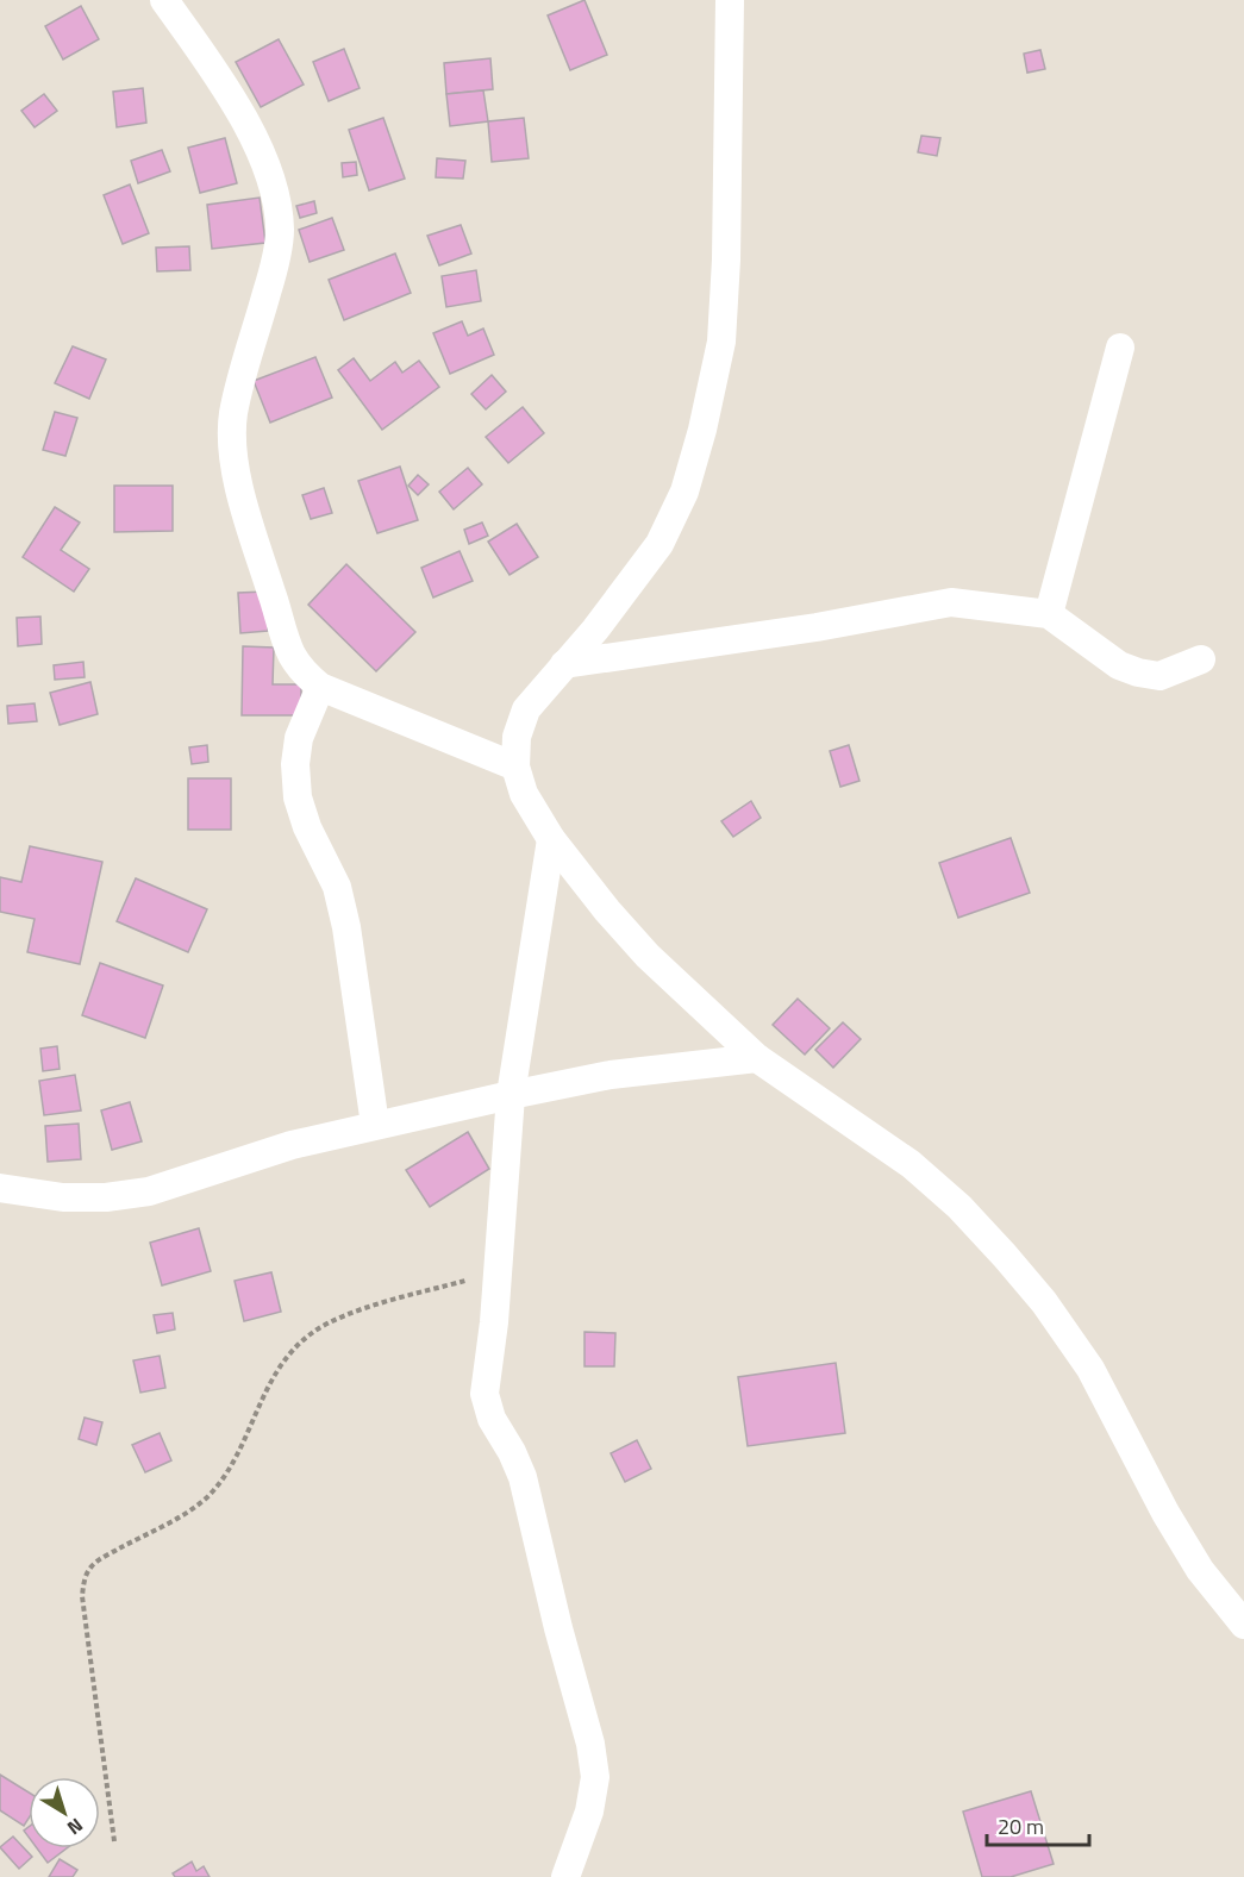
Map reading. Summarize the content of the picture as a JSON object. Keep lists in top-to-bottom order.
{
  "scale_bar": "20 m",
  "north": "bottom right"
}
